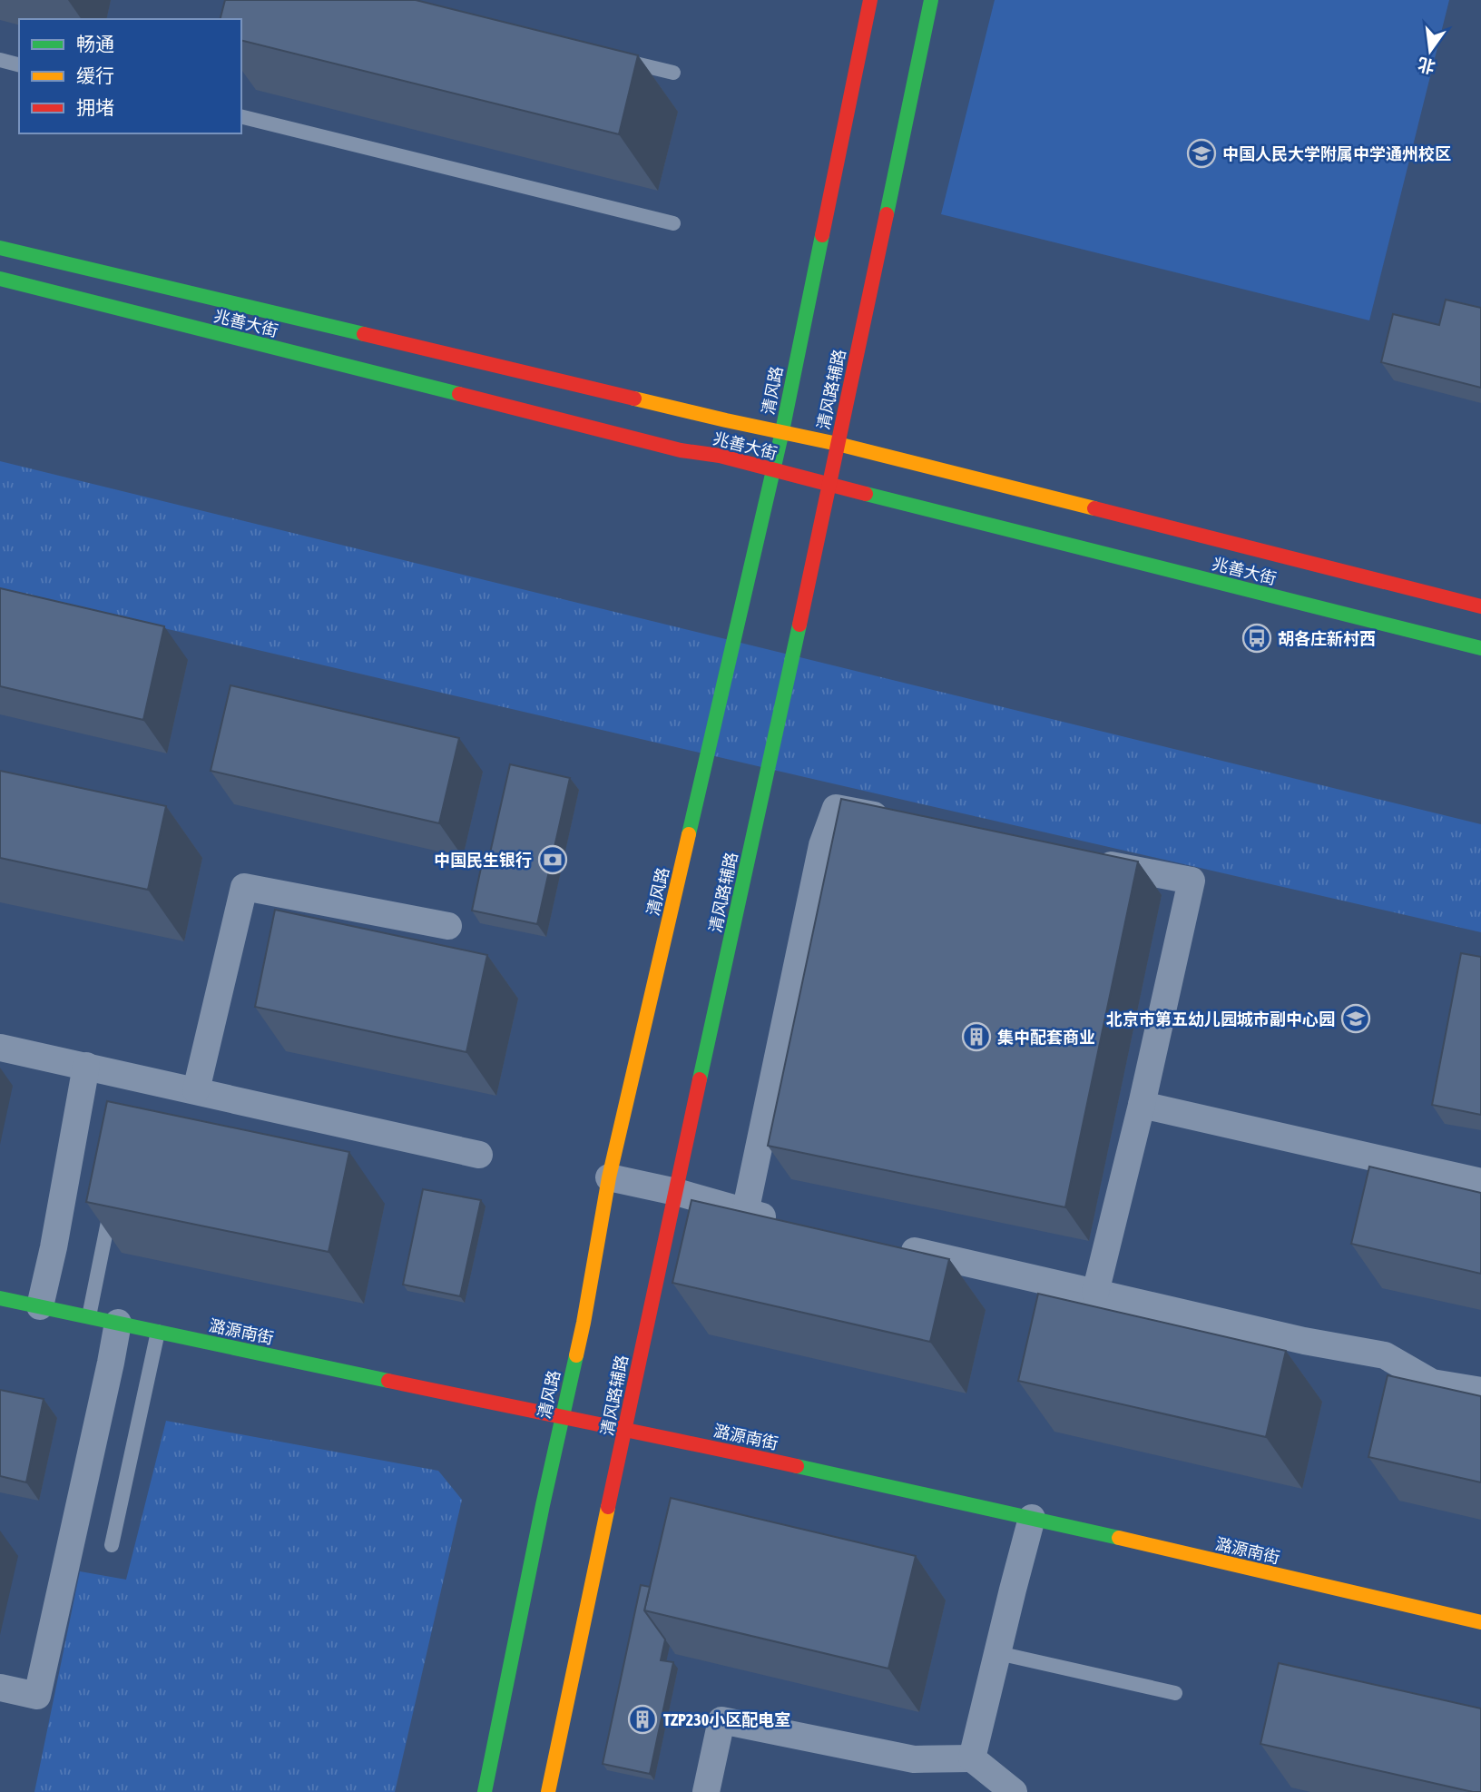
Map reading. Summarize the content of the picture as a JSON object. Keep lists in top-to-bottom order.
{
  "streets": {
    "street": [
      "兆善大街",
      "清风路辅路",
      "清风路",
      "潞源南街"
    ]
  },
  "crossings": [
    ["兆善大街", "清风路辅路"],
    ["兆善大街", "清风路"],
    ["清风路辅路", "潞源南街"],
    ["清风路", "潞源南街"]
  ],
  "places": {
    "school or university": ["中国人民大学附属中学通州校区", "北京市第五幼儿园城市副中心园"],
    "bus stop": ["胡各庄新村西"],
    "bank": ["中国民生银行"],
    "building": ["集中配套商业", "TZP230小区配电室"]
  },
  "legend": ["畅通", "缓行", "拥堵"],
  "north": "bottom"
}
